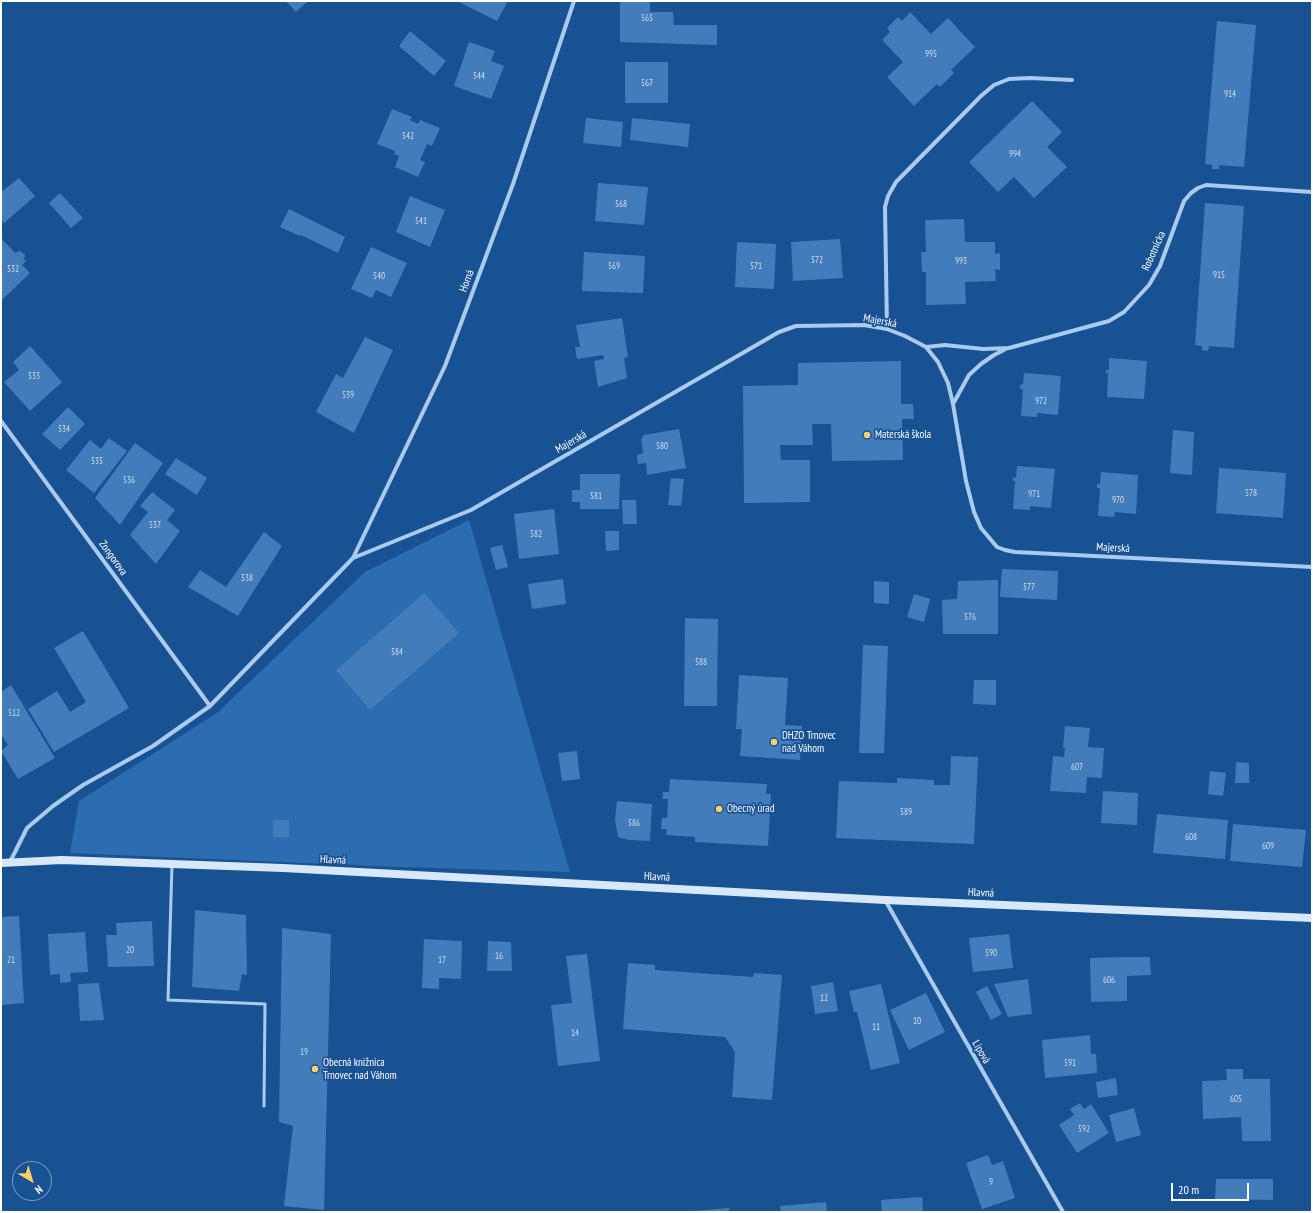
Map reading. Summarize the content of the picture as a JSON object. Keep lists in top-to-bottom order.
{
  "streets": {
    "street": [
      "Robotnícka",
      "Horná",
      "Majerská",
      "Zongorova",
      "Hlavná",
      "Lipová"
    ]
  },
  "crossings": [
    ["Robotnícka", "Majerská"],
    ["Horná", "Majerská"],
    ["Hlavná", "Lipová"]
  ],
  "places": [
    "Materská škola",
    "DHZO Trnovec nad Váhom",
    "Obecný úrad",
    "Obecná knižnica Trnovec nad Váhom"
  ],
  "house_numbers": [
    "565",
    "995",
    "544",
    "567",
    "914",
    "542",
    "994",
    "568",
    "541",
    "572",
    "993",
    "569",
    "571",
    "532",
    "915",
    "540",
    "533",
    "539",
    "972",
    "534",
    "580",
    "535",
    "536",
    "578",
    "971",
    "581",
    "970",
    "537",
    "582",
    "538",
    "577",
    "576",
    "584",
    "588",
    "512",
    "607",
    "589",
    "586",
    "608",
    "609",
    "20",
    "590",
    "16",
    "21",
    "17",
    "606",
    "12",
    "10",
    "11",
    "14",
    "19",
    "591",
    "605",
    "592",
    "9"
  ],
  "scale_bar": "20 m",
  "north": "bottom right"
}
